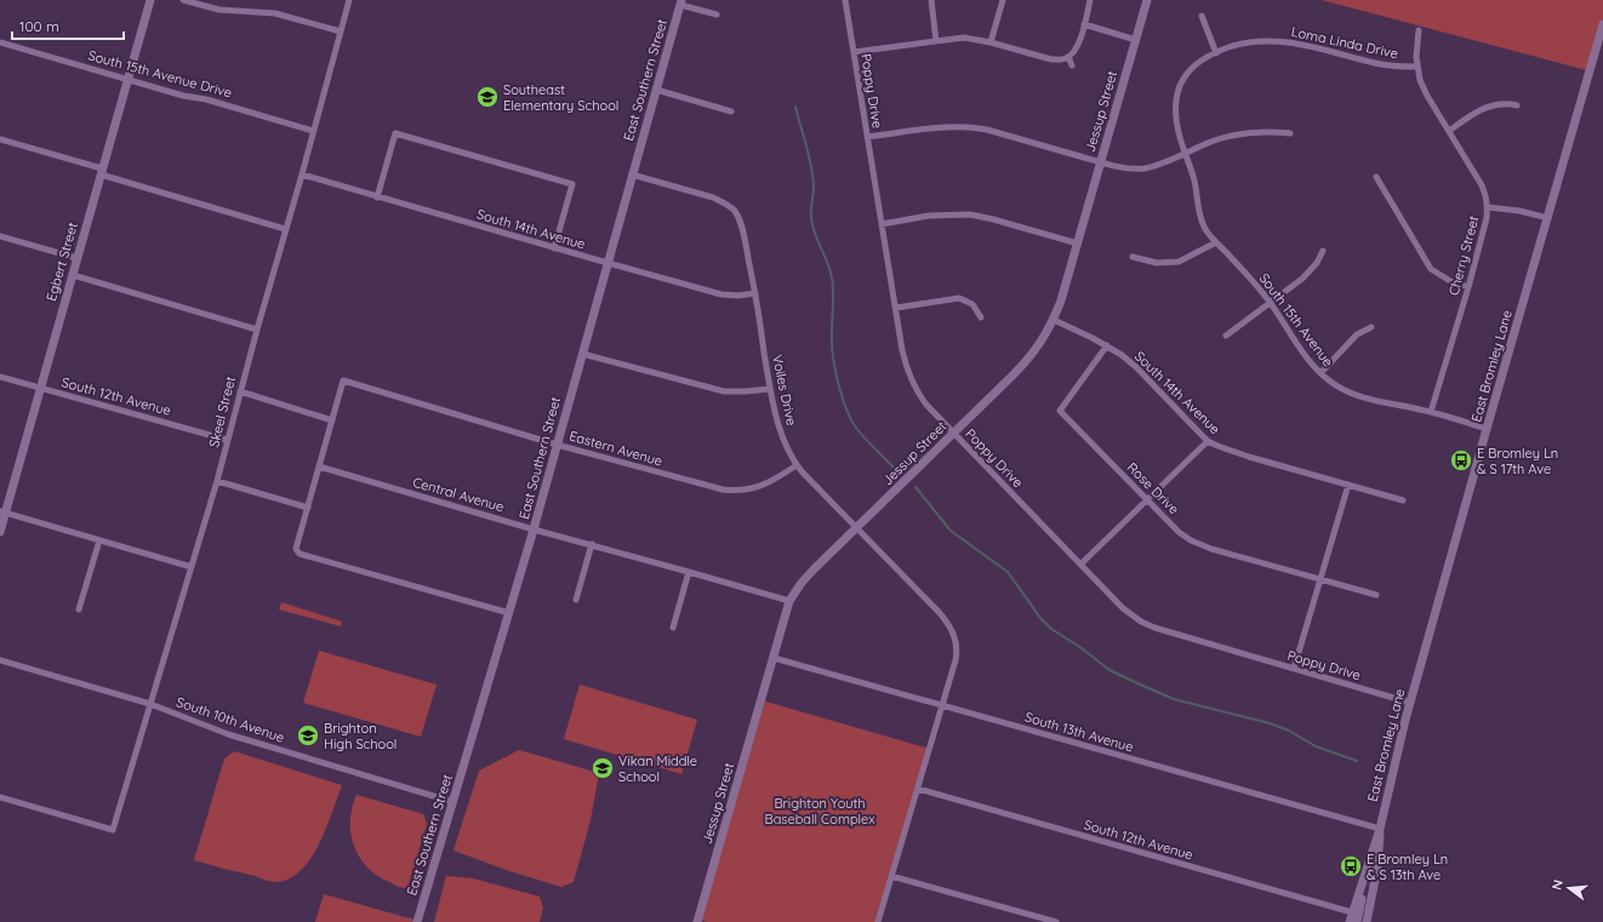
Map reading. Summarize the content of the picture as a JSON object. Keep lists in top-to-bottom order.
{
  "streets": {
    "street": [
      "Loma Linda Drive",
      "South 15th Avenue Drive",
      "East Southern Street",
      "Poppy Drive",
      "Jessup Street",
      "South 14th Avenue",
      "Cherry Street",
      "Egbert Street",
      "South 15th Avenue",
      "East Bromley Lane",
      "Voiles Drive",
      "South 12th Avenue",
      "Skeel Street",
      "Eastern Avenue",
      "Rose Drive",
      "Central Avenue",
      "South 10th Avenue",
      "South 13th Avenue"
    ]
  },
  "crossings": [
    ["Loma Linda Drive", "Cherry Street"],
    ["Loma Linda Drive", "South 15th Avenue"],
    ["South 15th Avenue Drive", "Egbert Street"],
    ["South 15th Avenue Drive", "Skeel Street"],
    ["East Southern Street", "South 14th Avenue"],
    ["East Southern Street", "Voiles Drive"],
    ["East Southern Street", "Eastern Avenue"],
    ["East Southern Street", "Central Avenue"],
    ["East Southern Street", "South 10th Avenue"],
    ["Poppy Drive", "Jessup Street"],
    ["Poppy Drive", "East Bromley Lane"],
    ["Jessup Street", "South 14th Avenue"],
    ["Jessup Street", "Voiles Drive"],
    ["Jessup Street", "Central Avenue"],
    ["Jessup Street", "South 13th Avenue"],
    ["South 14th Avenue", "Voiles Drive"],
    ["South 14th Avenue", "Skeel Street"],
    ["South 14th Avenue", "Rose Drive"],
    ["Cherry Street", "South 15th Avenue"],
    ["Egbert Street", "South 12th Avenue"],
    ["South 15th Avenue", "East Bromley Lane"],
    ["East Bromley Lane", "South 12th Avenue"],
    ["East Bromley Lane", "South 13th Avenue"],
    ["Voiles Drive", "South 12th Avenue"],
    ["Voiles Drive", "Eastern Avenue"],
    ["Voiles Drive", "South 13th Avenue"],
    ["South 12th Avenue", "Skeel Street"],
    ["Skeel Street", "South 10th Avenue"]
  ],
  "parks": ["Brighton Youth Baseball Complex"],
  "places": {
    "school or university": ["Southeast Elementary School", "Brighton High School", "Vikan Middle School"],
    "bus stop": ["E Bromley Ln & S 17th Ave", "E Bromley Ln & S 13th Ave"]
  },
  "scale_bar": "100 m",
  "north": "left"
}
